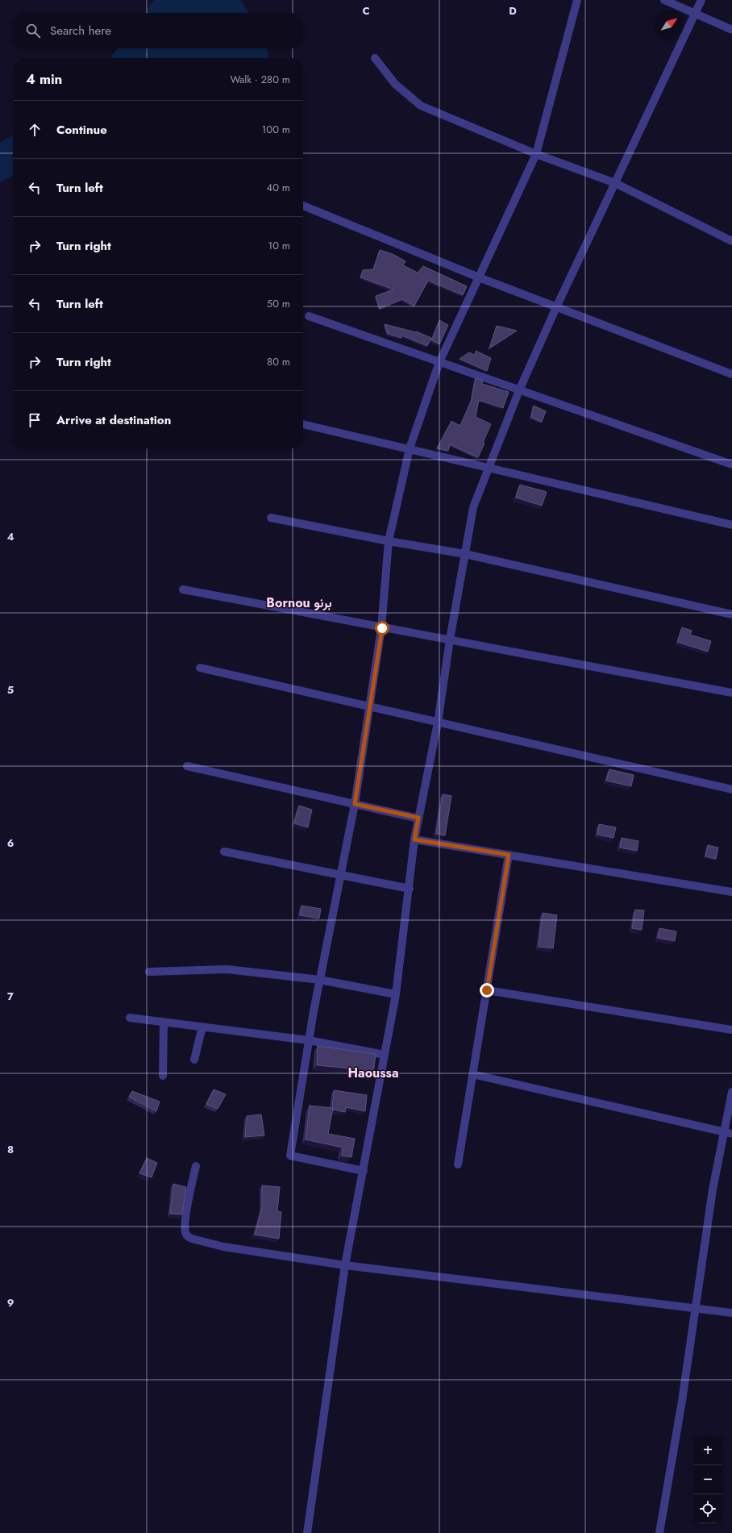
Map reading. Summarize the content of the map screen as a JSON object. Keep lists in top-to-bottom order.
{
  "districts": ["Bornou برنو", "Haoussa"],
  "north": "top right",
  "page": {
    "search": "Search here",
    "heading": ["4 min", "Walk · 280 m"],
    "list": [
      ["Continue", "100 m"],
      ["Turn left", "40 m"],
      ["Turn right", "10 m"],
      ["Turn left", "50 m"],
      ["Turn right", "80 m"],
      "Arrive at destination"
    ],
    "map_buttons": ["+", "−"]
  },
  "grid": {
    "columns": ["C", "D"],
    "rows": [
      "4",
      "5",
      "6",
      "7",
      "8",
      "9"
    ]
  }
}
